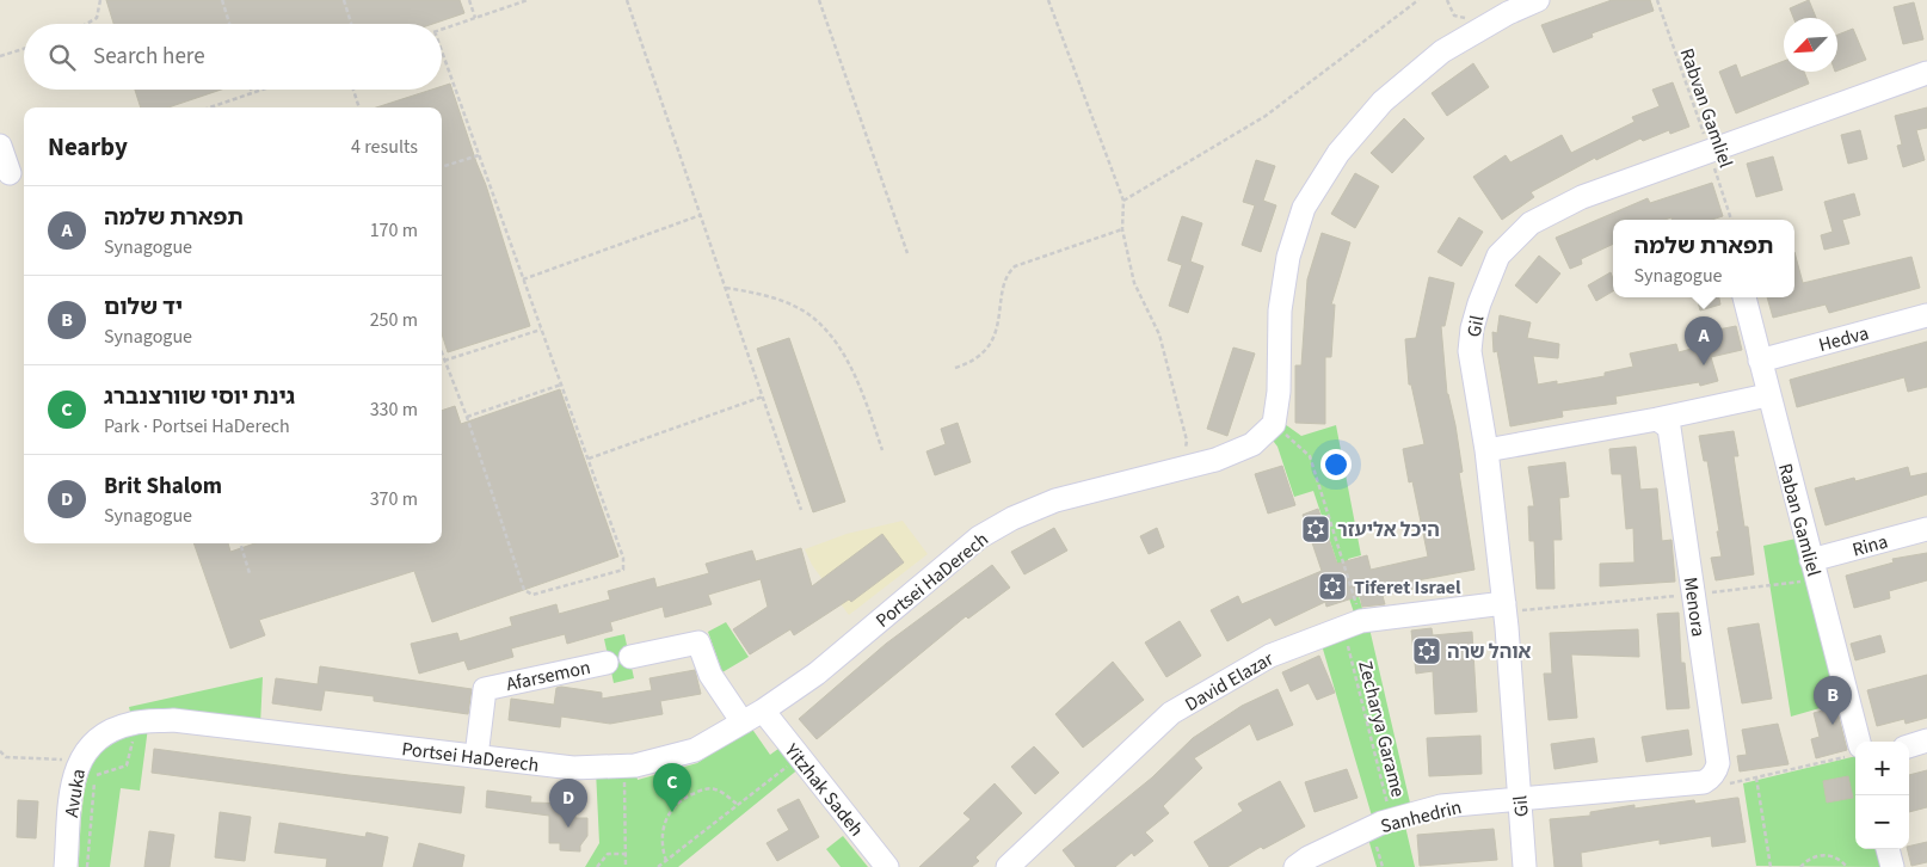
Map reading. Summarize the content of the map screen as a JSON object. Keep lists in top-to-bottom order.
{
  "streets": {
    "street": [
      "Gil",
      "Hedva",
      "Raban Gamliel",
      "Rina",
      "Portsei HaDerech",
      "Menora",
      "Afarsemon",
      "David Elazar",
      "Yitzhak Sadeh",
      "Avuka",
      "Sanhedrin"
    ],
    "path": ["Rabvan Gamliel", "Zecharya Garame"]
  },
  "crossings": [
    ["Rabvan Gamliel", "Gil"],
    ["Gil", "David Elazar"],
    ["Gil", "Sanhedrin"],
    ["Hedva", "Raban Gamliel"],
    ["Raban Gamliel", "Rina"],
    ["Portsei HaDerech", "Afarsemon"],
    ["Portsei HaDerech", "Zecharya Garame"],
    ["Portsei HaDerech", "Yitzhak Sadeh"],
    ["Portsei HaDerech", "Avuka"],
    ["David Elazar", "Zecharya Garame"],
    ["Zecharya Garame", "Sanhedrin"]
  ],
  "places": {
    "synagogue": ["היכל אליעזר", "Tiferet Israel", "אוהל שרה"]
  },
  "north": "bottom left",
  "page": {
    "search": "Search here",
    "heading": ["Nearby", "4 results"],
    "list": [
      {
        "mark": "A",
        "name": "תפארת שלמה",
        "note": "Synagogue",
        "value": "170 m"
      },
      {
        "mark": "B",
        "name": "יד שלום",
        "note": "Synagogue",
        "value": "250 m"
      },
      {
        "mark": "C",
        "name": "גינת יוסי שוורצנברג",
        "note": "Park · Portsei HaDerech",
        "value": "330 m"
      },
      {
        "mark": "D",
        "name": "Brit Shalom",
        "note": "Synagogue",
        "value": "370 m"
      }
    ],
    "popup": ["תפארת שלמה", "Synagogue"],
    "pins": [
      "A",
      "B",
      "C",
      "D"
    ],
    "map_buttons": ["+", "−"]
  }
}
